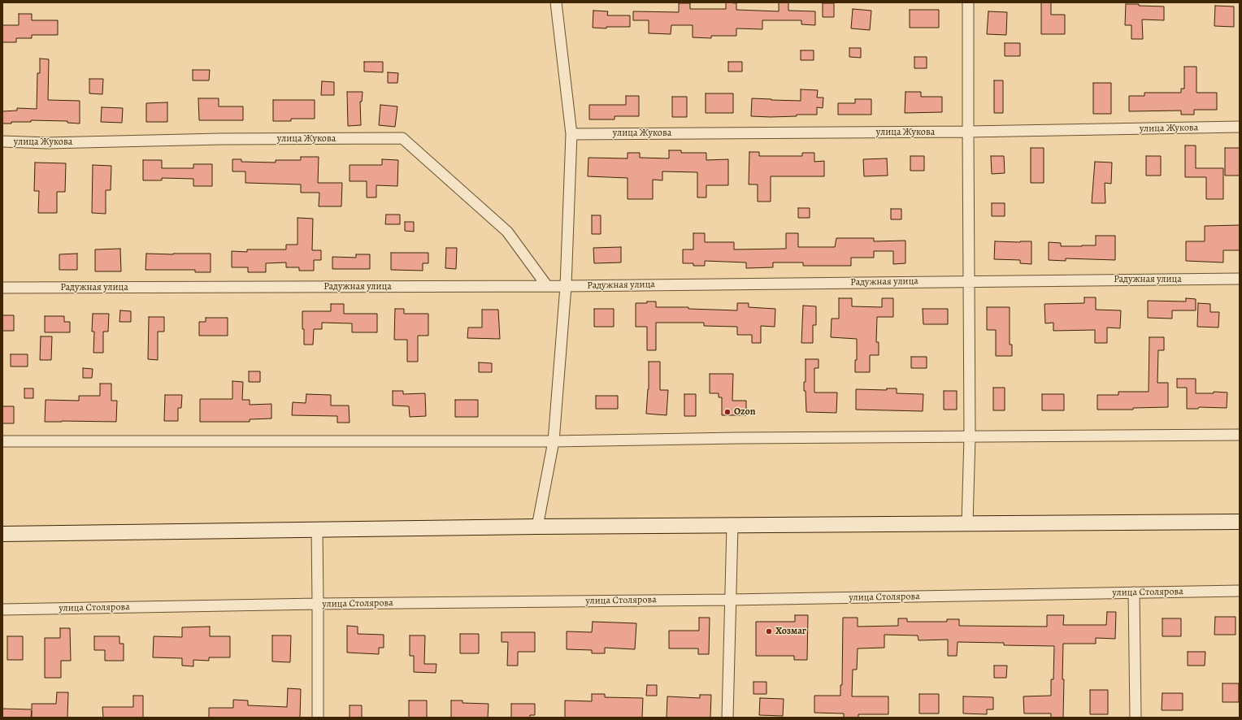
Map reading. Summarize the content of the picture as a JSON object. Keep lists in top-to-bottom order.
{
  "streets": {
    "street": ["улица Жукова", "Радужная улица", "улица Столярова"]
  },
  "crossings": [
    ["улица Жукова", "Радужная улица"]
  ],
  "places": ["Ozon", "Хозмаг"]
}
